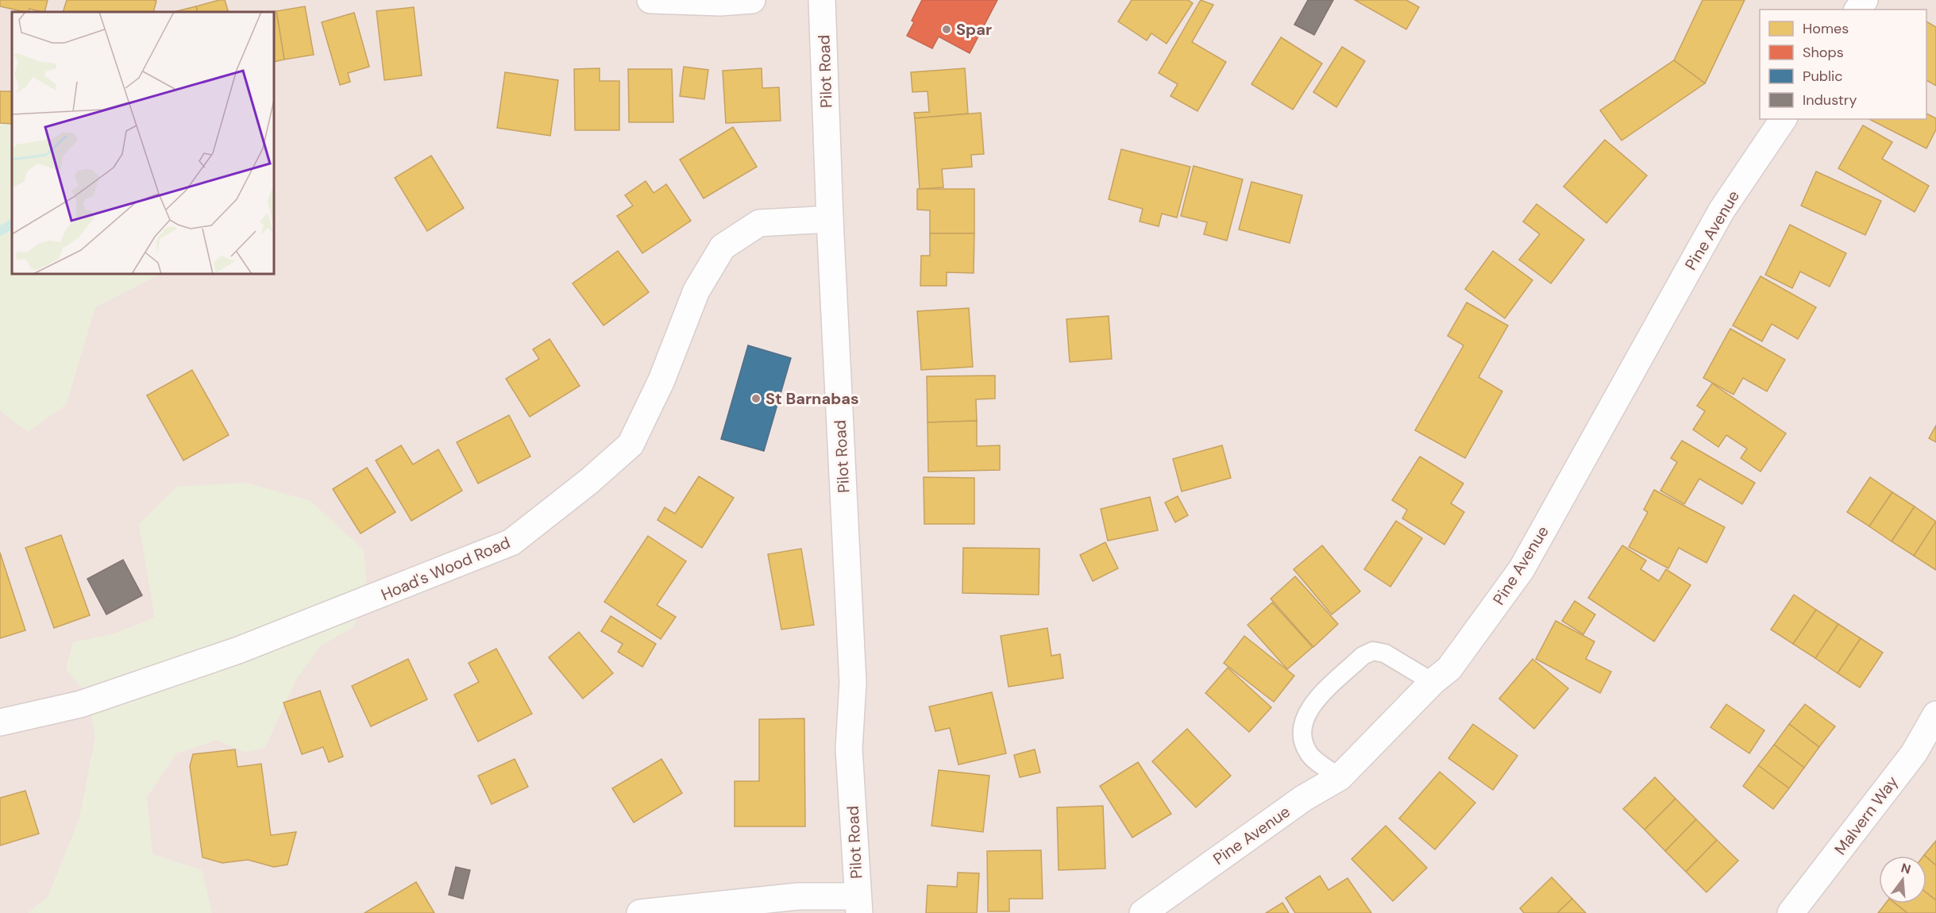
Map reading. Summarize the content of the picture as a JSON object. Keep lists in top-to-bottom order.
{
  "streets": {
    "street": [
      "Pilot Road",
      "Pine Avenue",
      "Hoad's Wood Road",
      "Malvern Way"
    ]
  },
  "crossings": [
    ["Pilot Road", "Hoad's Wood Road"]
  ],
  "places": ["Spar", "St Barnabas"],
  "legend": [
    "Homes",
    "Shops",
    "Public",
    "Industry"
  ],
  "north": "top"
}
